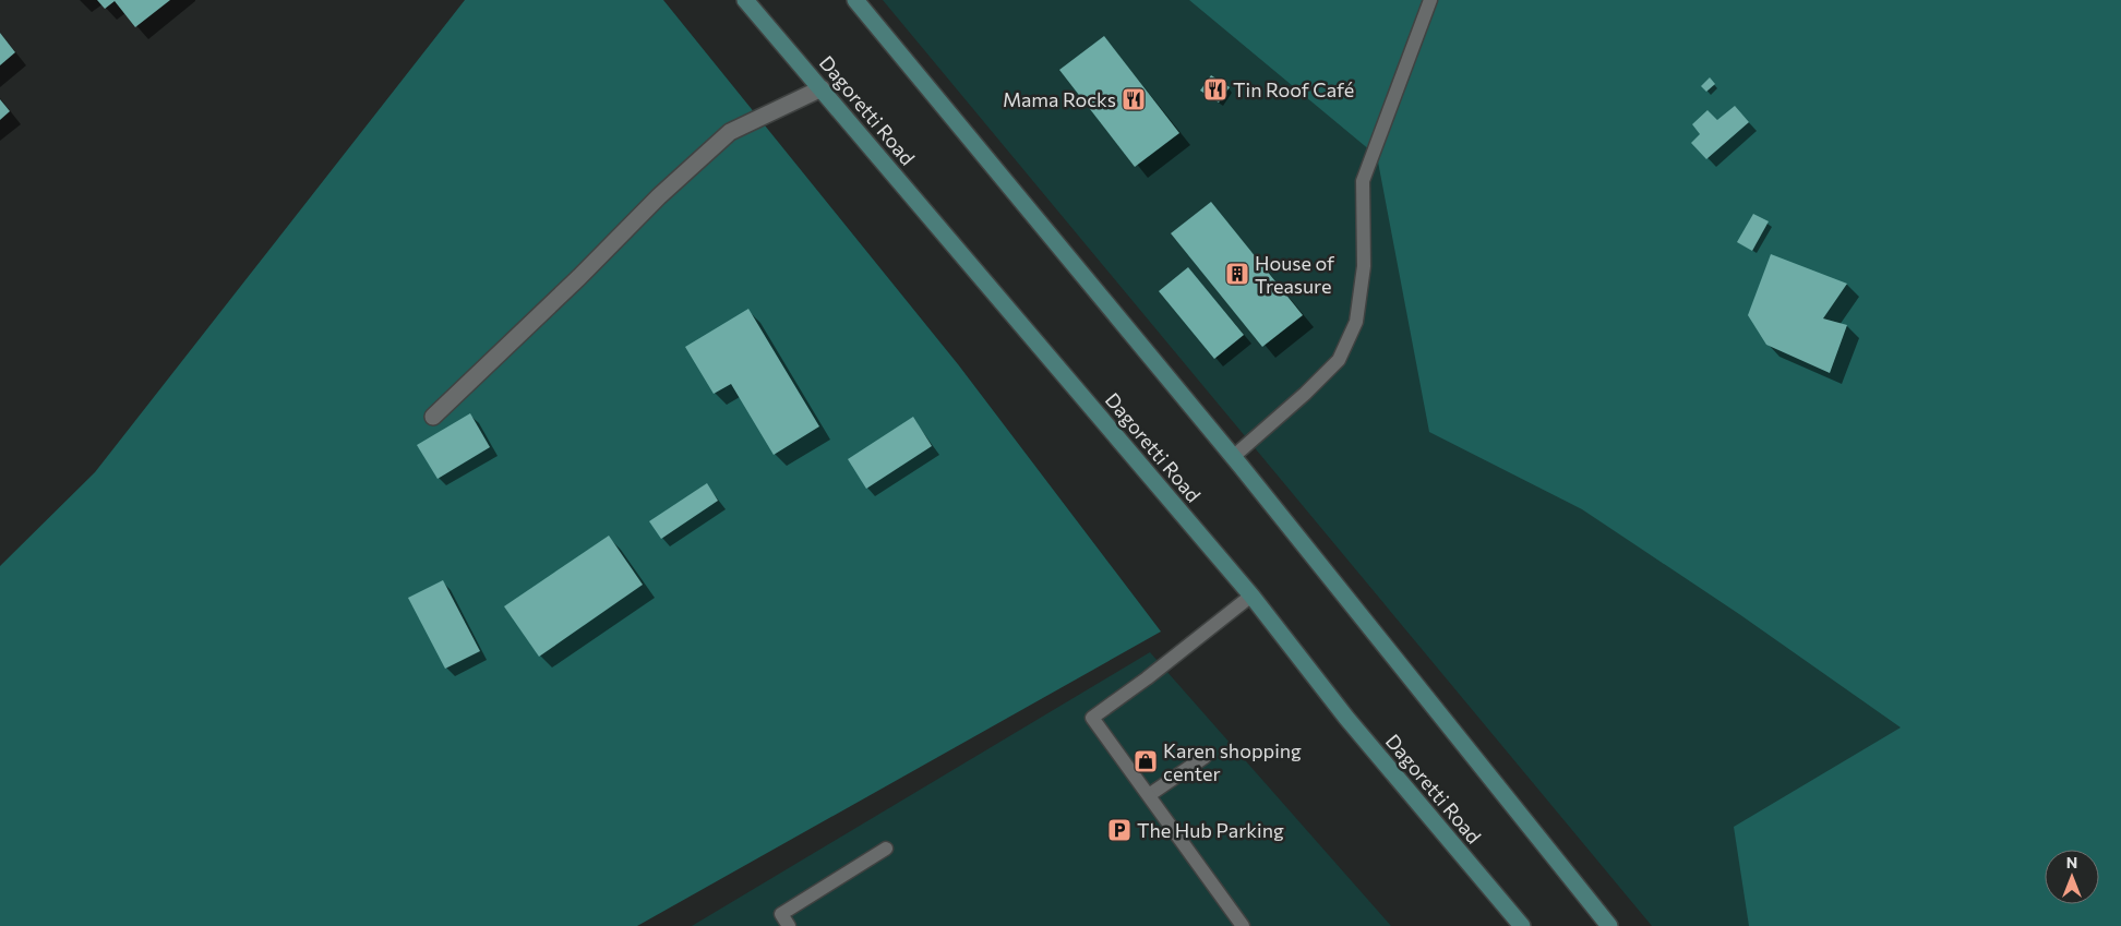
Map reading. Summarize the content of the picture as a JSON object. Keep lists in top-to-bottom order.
{
  "streets": {
    "main road": ["Dagoretti Road"]
  },
  "places": {
    "restaurant": ["Tin Roof Café", "Mama Rocks"],
    "building": ["House of Treasure"],
    "shop": ["Karen shopping center"],
    "parking": ["The Hub Parking"]
  },
  "north": "top"
}
